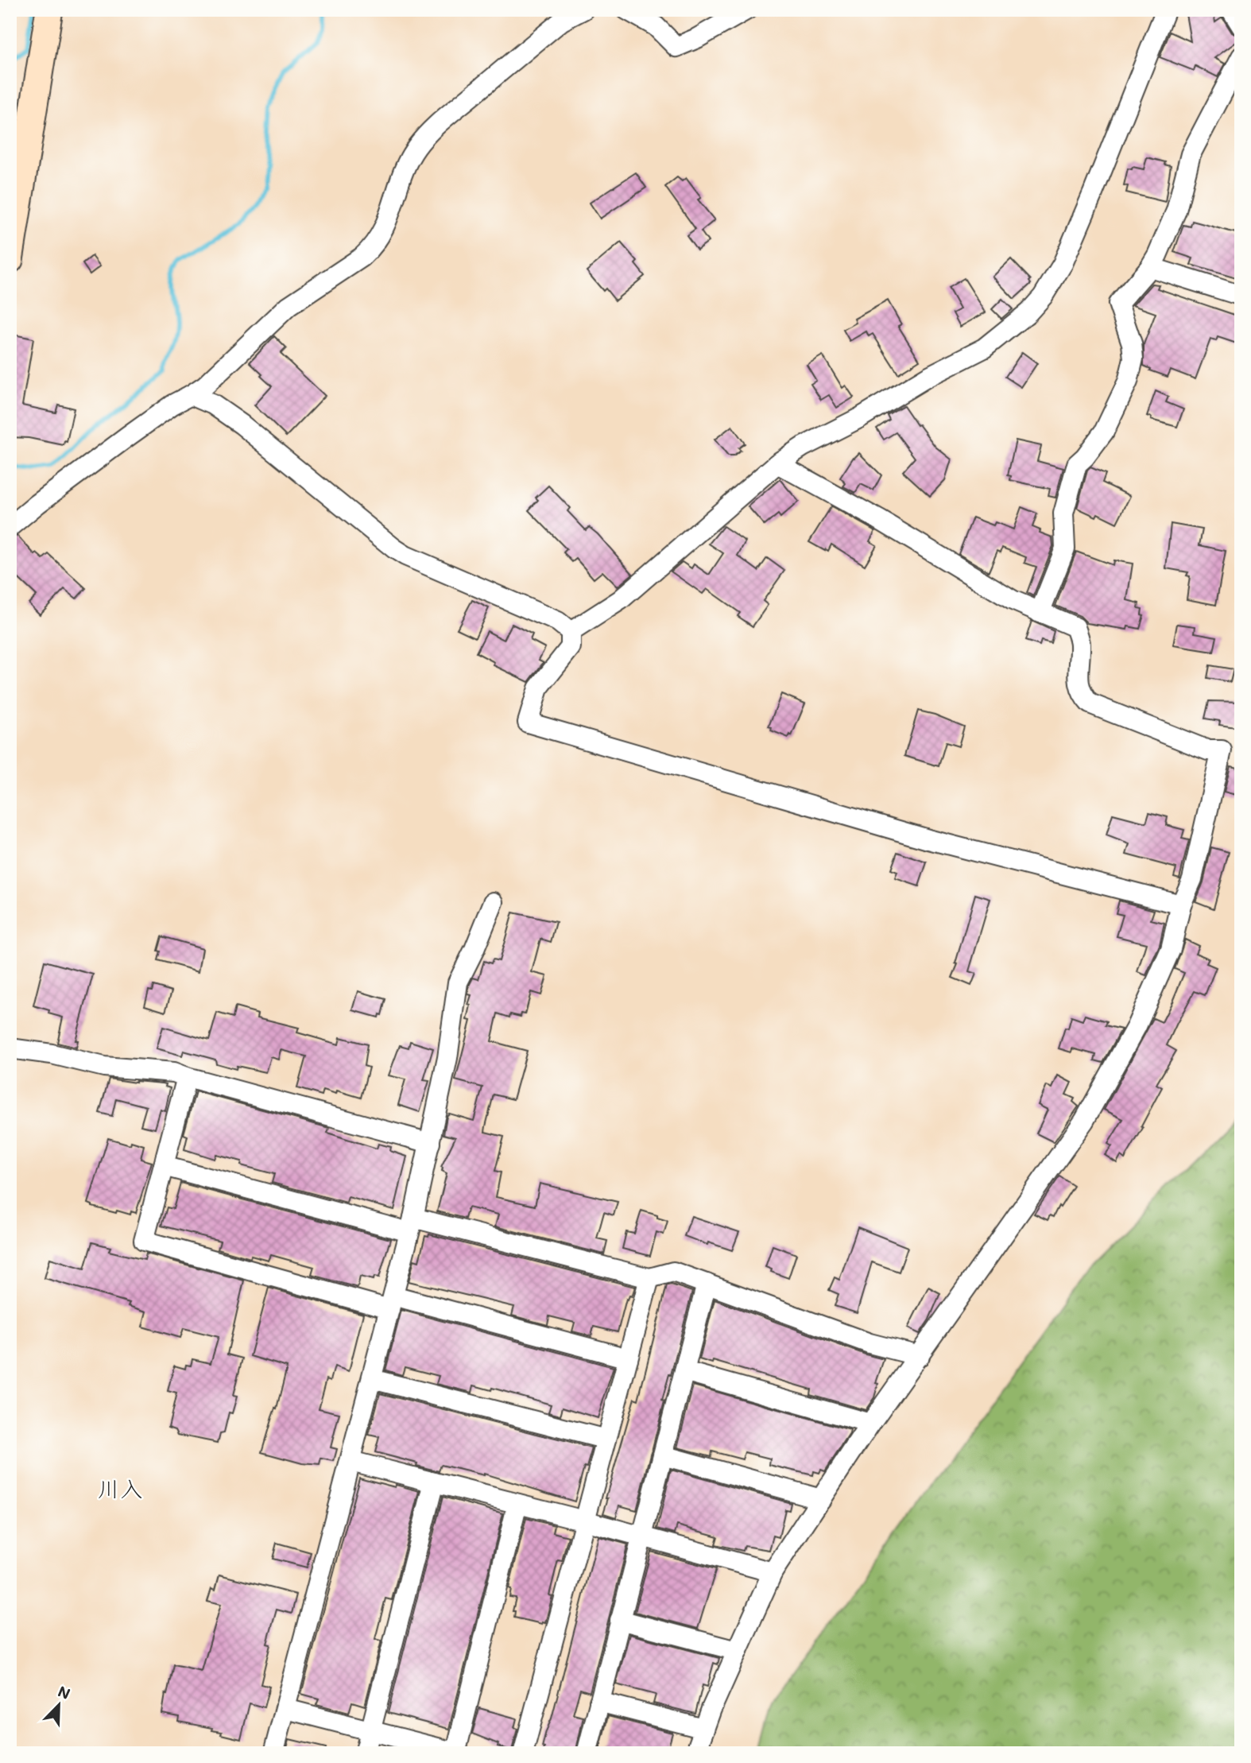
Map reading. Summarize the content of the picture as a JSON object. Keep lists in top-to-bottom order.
{
  "districts": ["川入"],
  "north": "top right"
}
